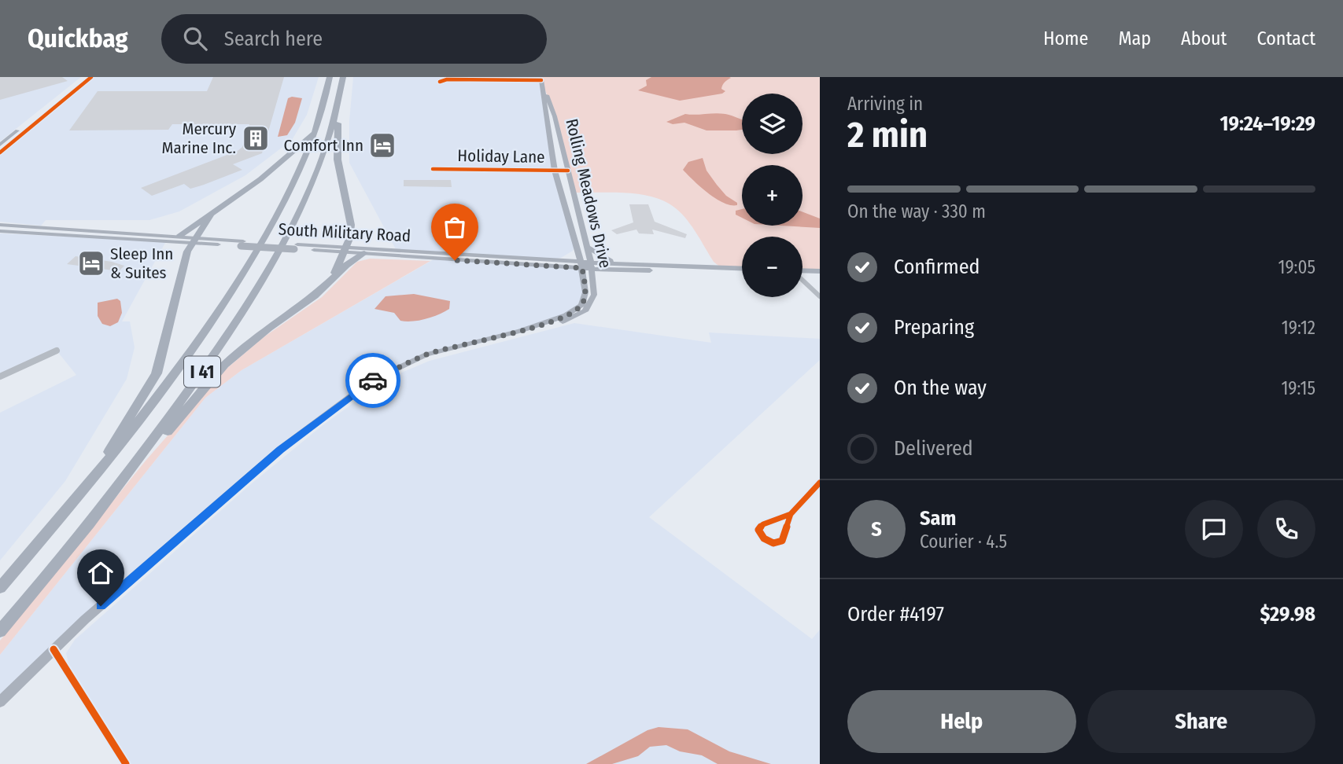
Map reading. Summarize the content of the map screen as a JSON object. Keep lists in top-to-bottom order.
{
  "streets": {
    "highway": ["I 41"],
    "main road": ["Rolling Meadows Drive", "South Military Road"],
    "street": ["Holiday Lane"]
  },
  "crossings": [
    ["Holiday Lane", "Rolling Meadows Drive"],
    ["Rolling Meadows Drive", "South Military Road"]
  ],
  "places": {
    "building": ["Mercury Marine Inc."],
    "hotel": ["Comfort Inn", "Sleep Inn & Suites"]
  },
  "page": {
    "header": "Quickbag",
    "search": "Search here",
    "nav": [
      "Home",
      "Map",
      "About",
      "Contact"
    ],
    "heading": ["2 min", "Arriving in", "19:24–19:29"],
    "panel": [
      "Sam",
      "Courier · 4.5",
      "Order #4197",
      "$29.98"
    ],
    "map_buttons": ["+", "−"],
    "bar": "On the way · 330 m",
    "list": [
      ["Confirmed", "19:05"],
      ["Preparing", "19:12"],
      ["On the way", "19:15"],
      "Delivered"
    ],
    "round": "S",
    "buttons": ["Help", "Share"]
  }
}
